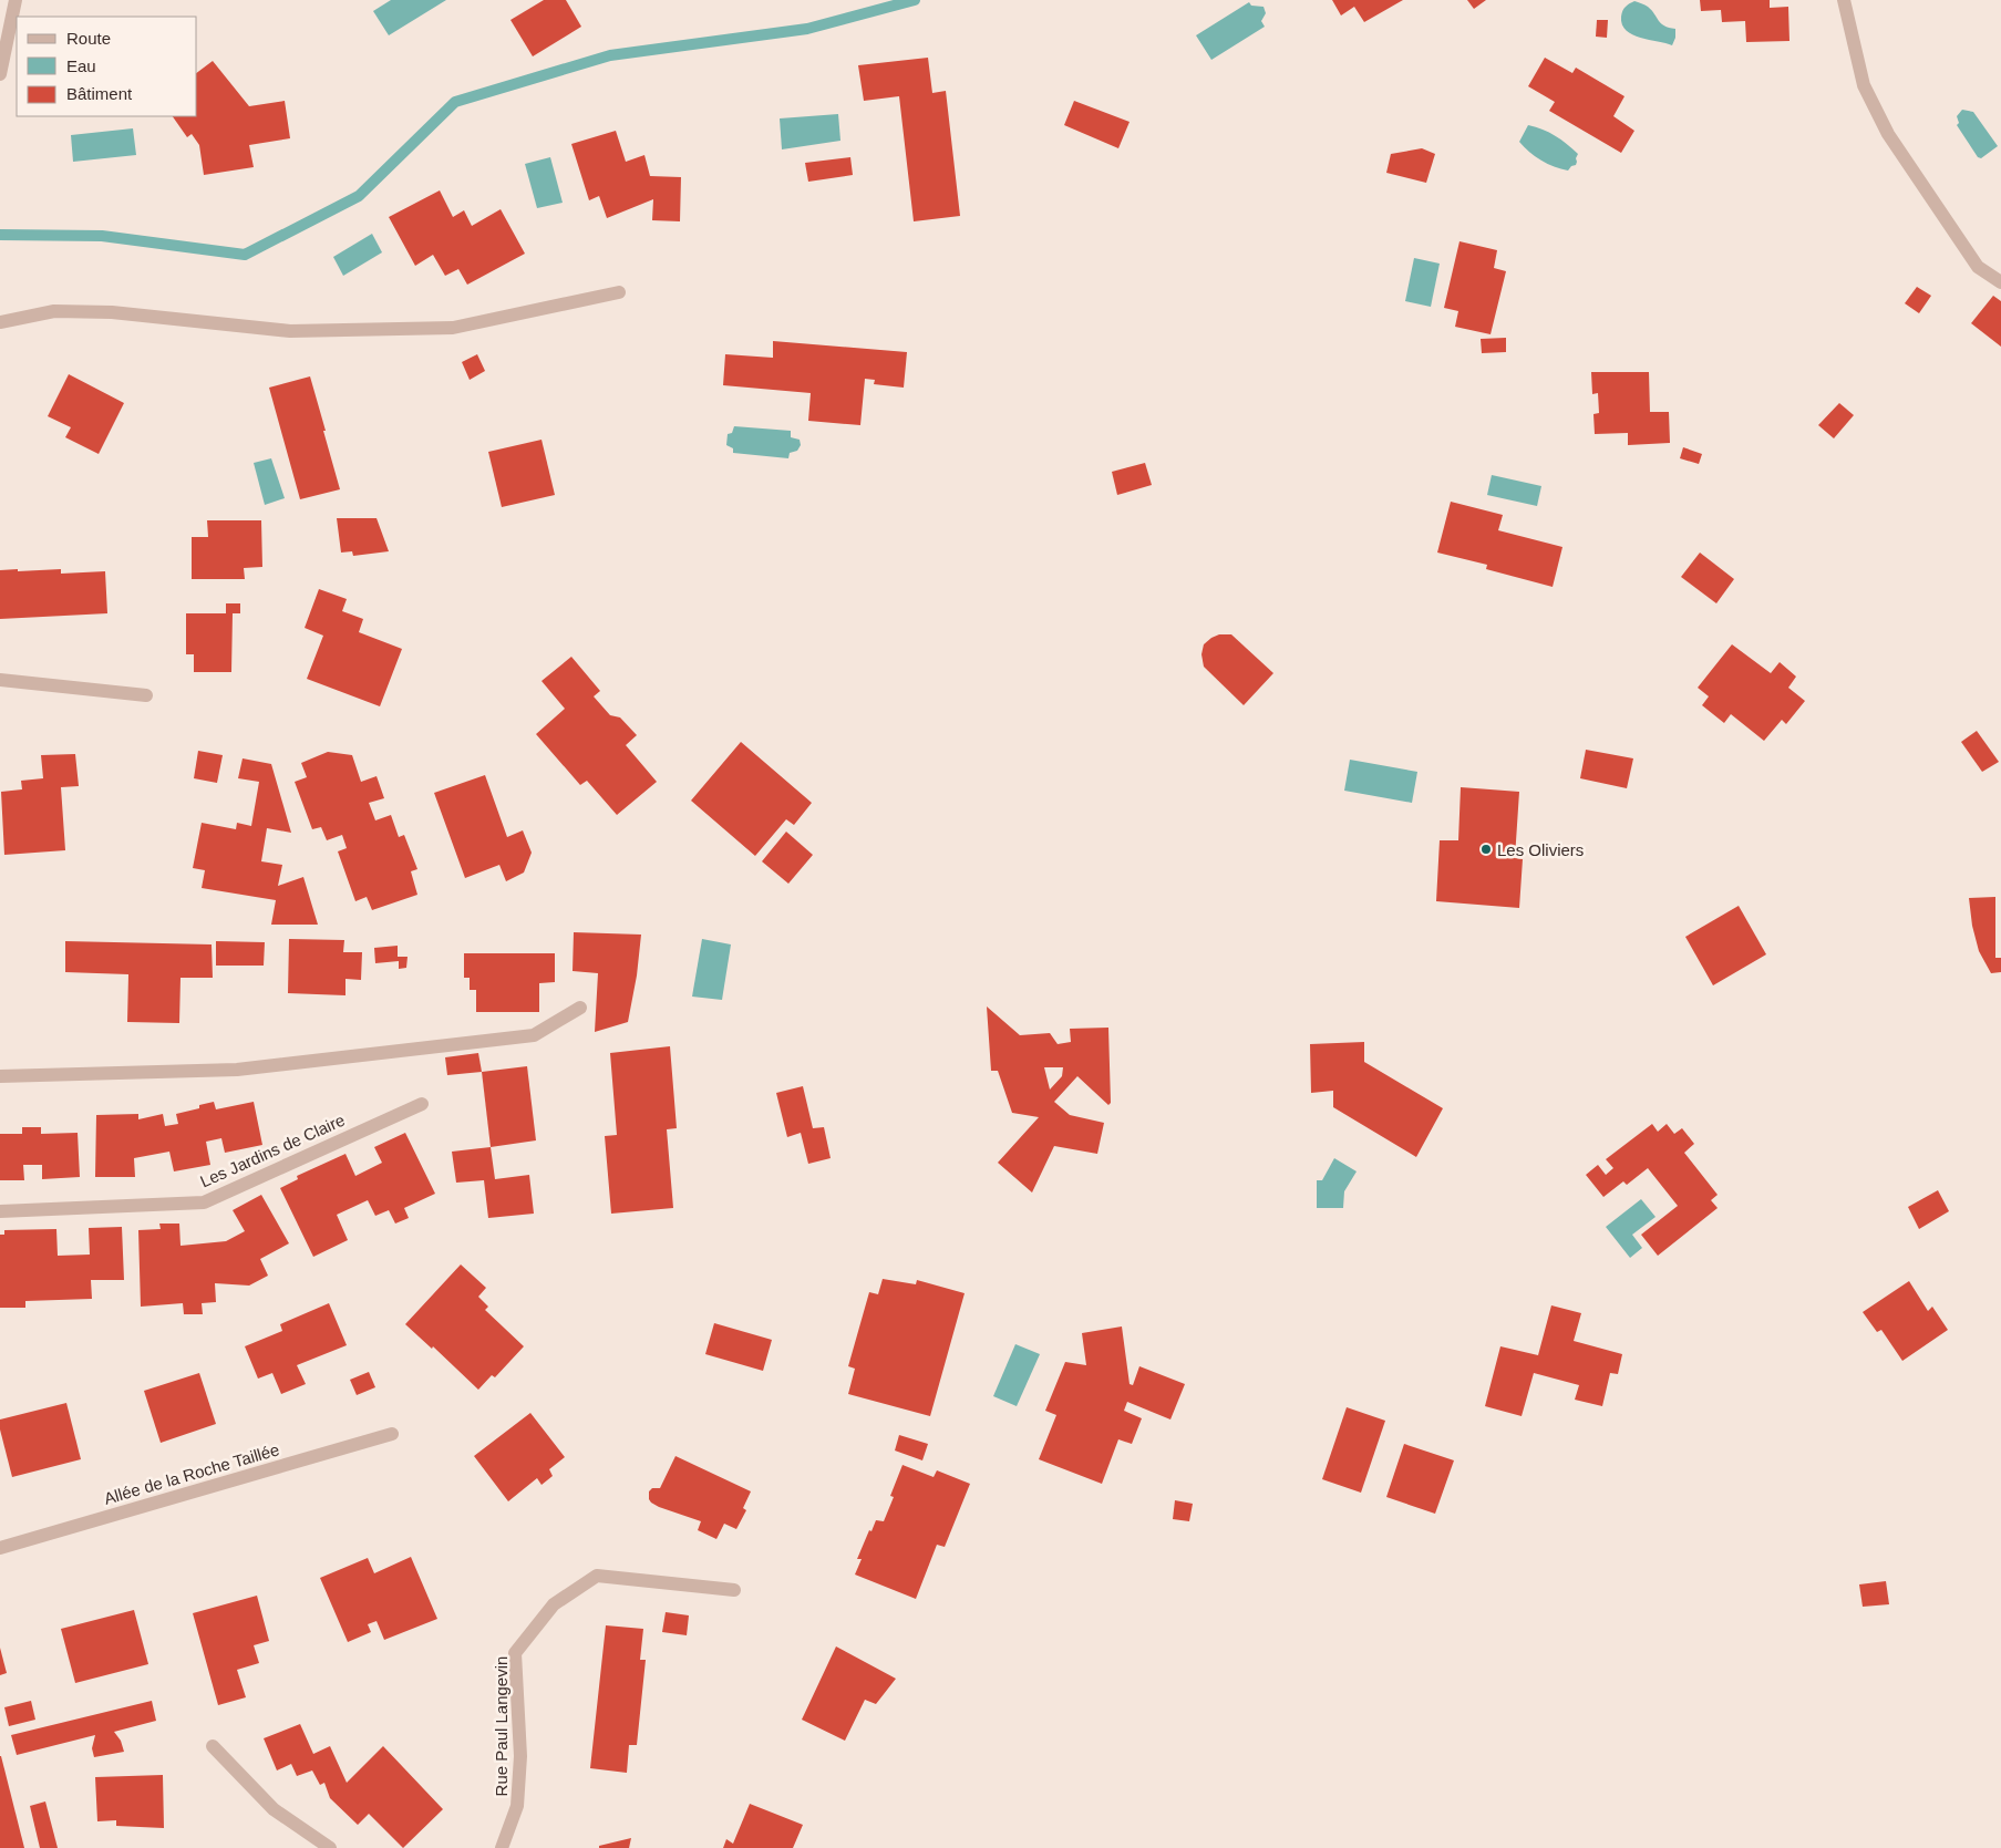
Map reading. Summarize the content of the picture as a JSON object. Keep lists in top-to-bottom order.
{
  "streets": {
    "street": ["Les Jardins de Claire", "Allée de la Roche Taillée", "Rue Paul Langevin"]
  },
  "places": ["Les Oliviers"],
  "legend": ["Route", "Eau", "Bâtiment"]
}
